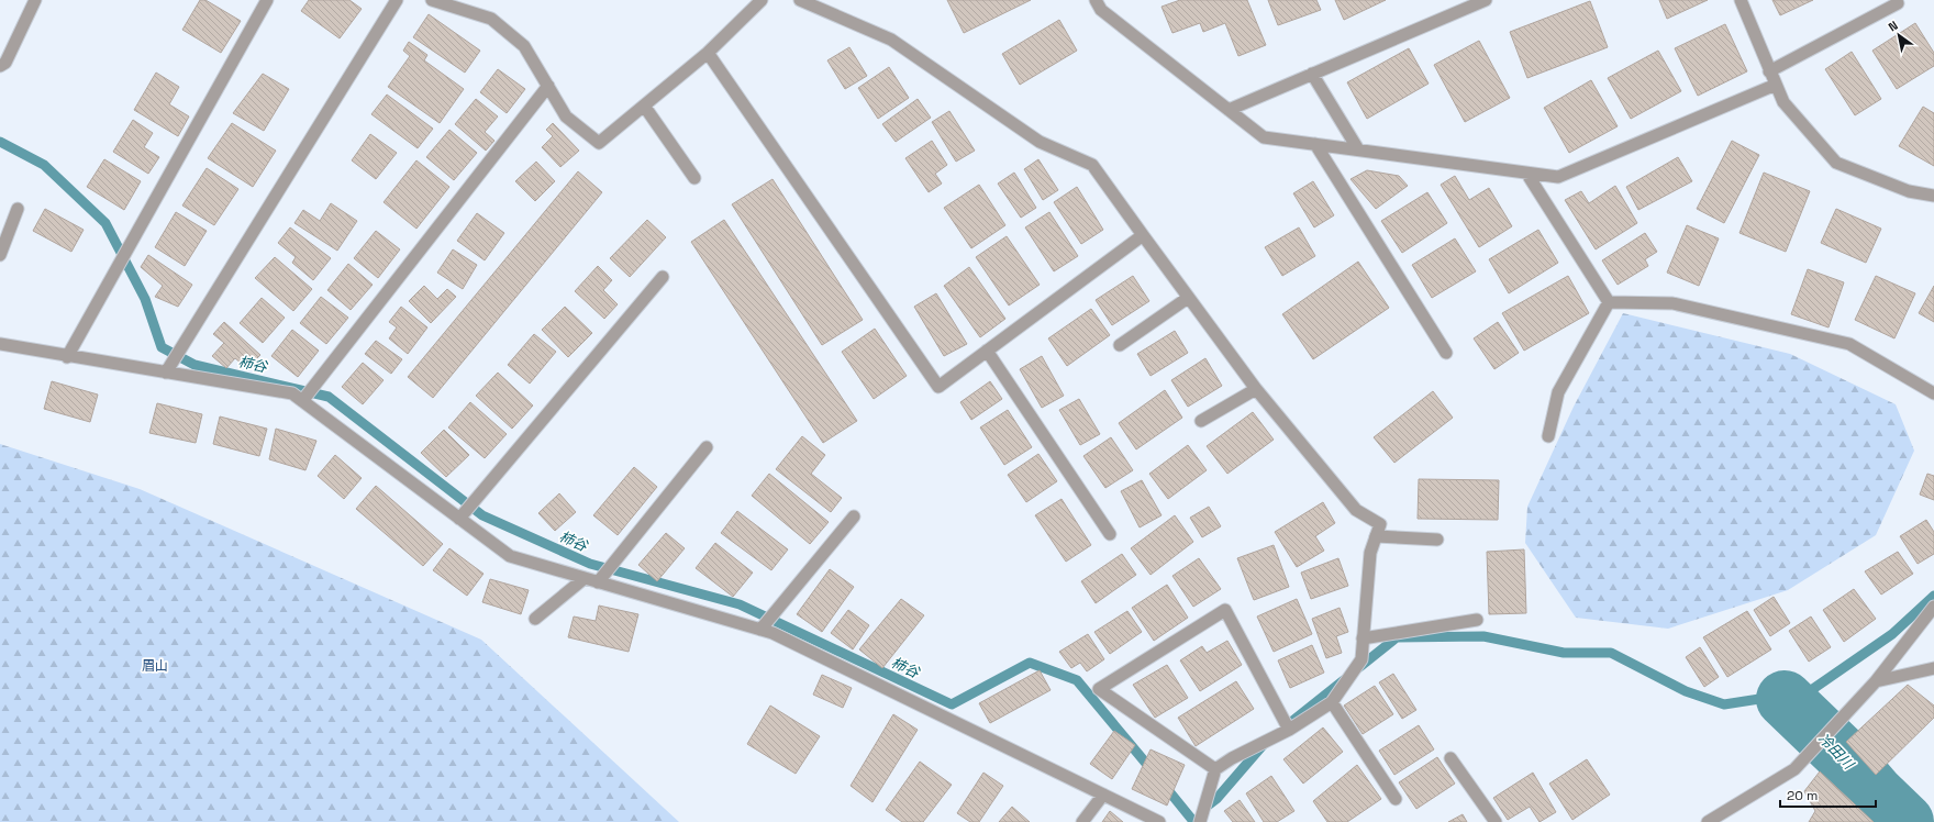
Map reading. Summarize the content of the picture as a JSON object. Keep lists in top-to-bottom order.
{
  "water": ["柿谷", "冷田川"],
  "parks": ["眉山"],
  "scale_bar": "20 m",
  "north": "top left"
}
